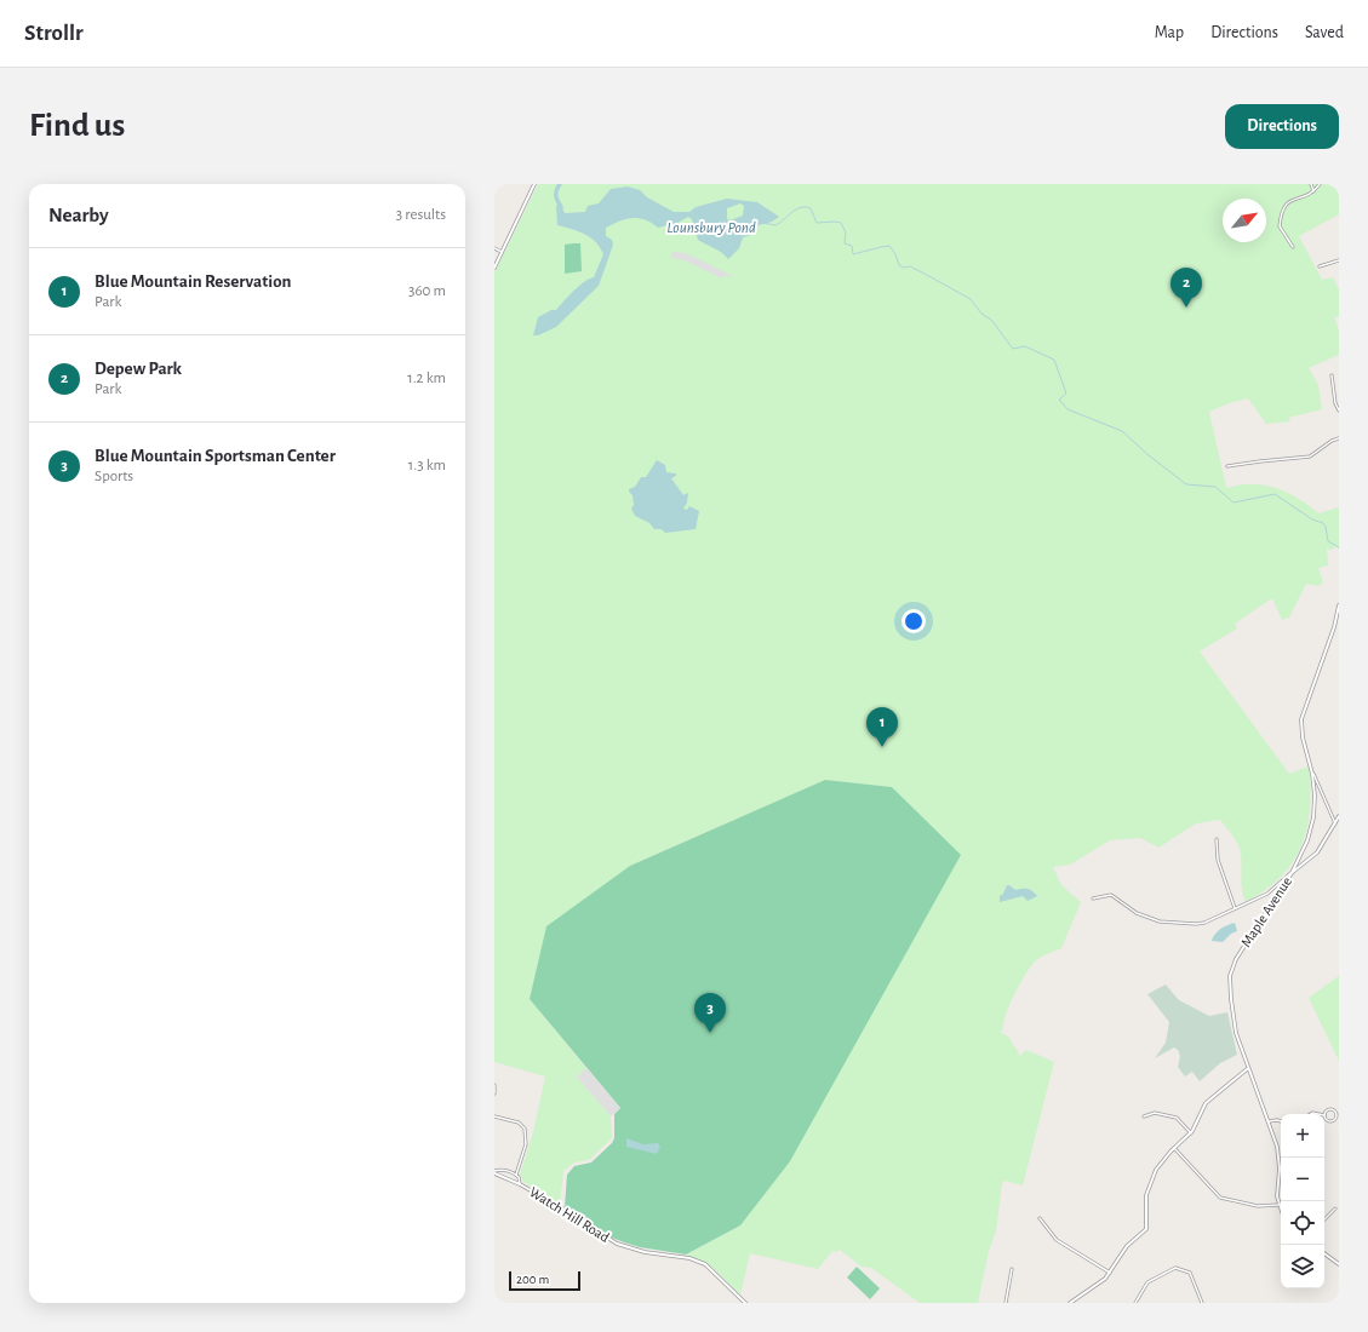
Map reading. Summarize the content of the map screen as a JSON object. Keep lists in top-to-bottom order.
{
  "streets": {
    "street": ["Maple Avenue", "Watch Hill Road"]
  },
  "water": ["Lounsbury Pond"],
  "scale_bar": "200 m",
  "north": "top right",
  "page": {
    "header": "Strollr",
    "nav": ["Map", "Directions", "Saved"],
    "buttons": "Directions",
    "title": "Find us",
    "heading": ["Nearby", "3 results"],
    "list": [
      {
        "mark": "1",
        "name": "Blue Mountain Reservation",
        "note": "Park",
        "value": "360 m"
      },
      {
        "mark": "2",
        "name": "Depew Park",
        "note": "Park",
        "value": "1.2 km"
      },
      {
        "mark": "3",
        "name": "Blue Mountain Sportsman Center",
        "note": "Sports",
        "value": "1.3 km"
      }
    ],
    "pins": ["2", "1", "3"],
    "map_buttons": ["+", "−"],
    "scale": "200 m"
  }
}
